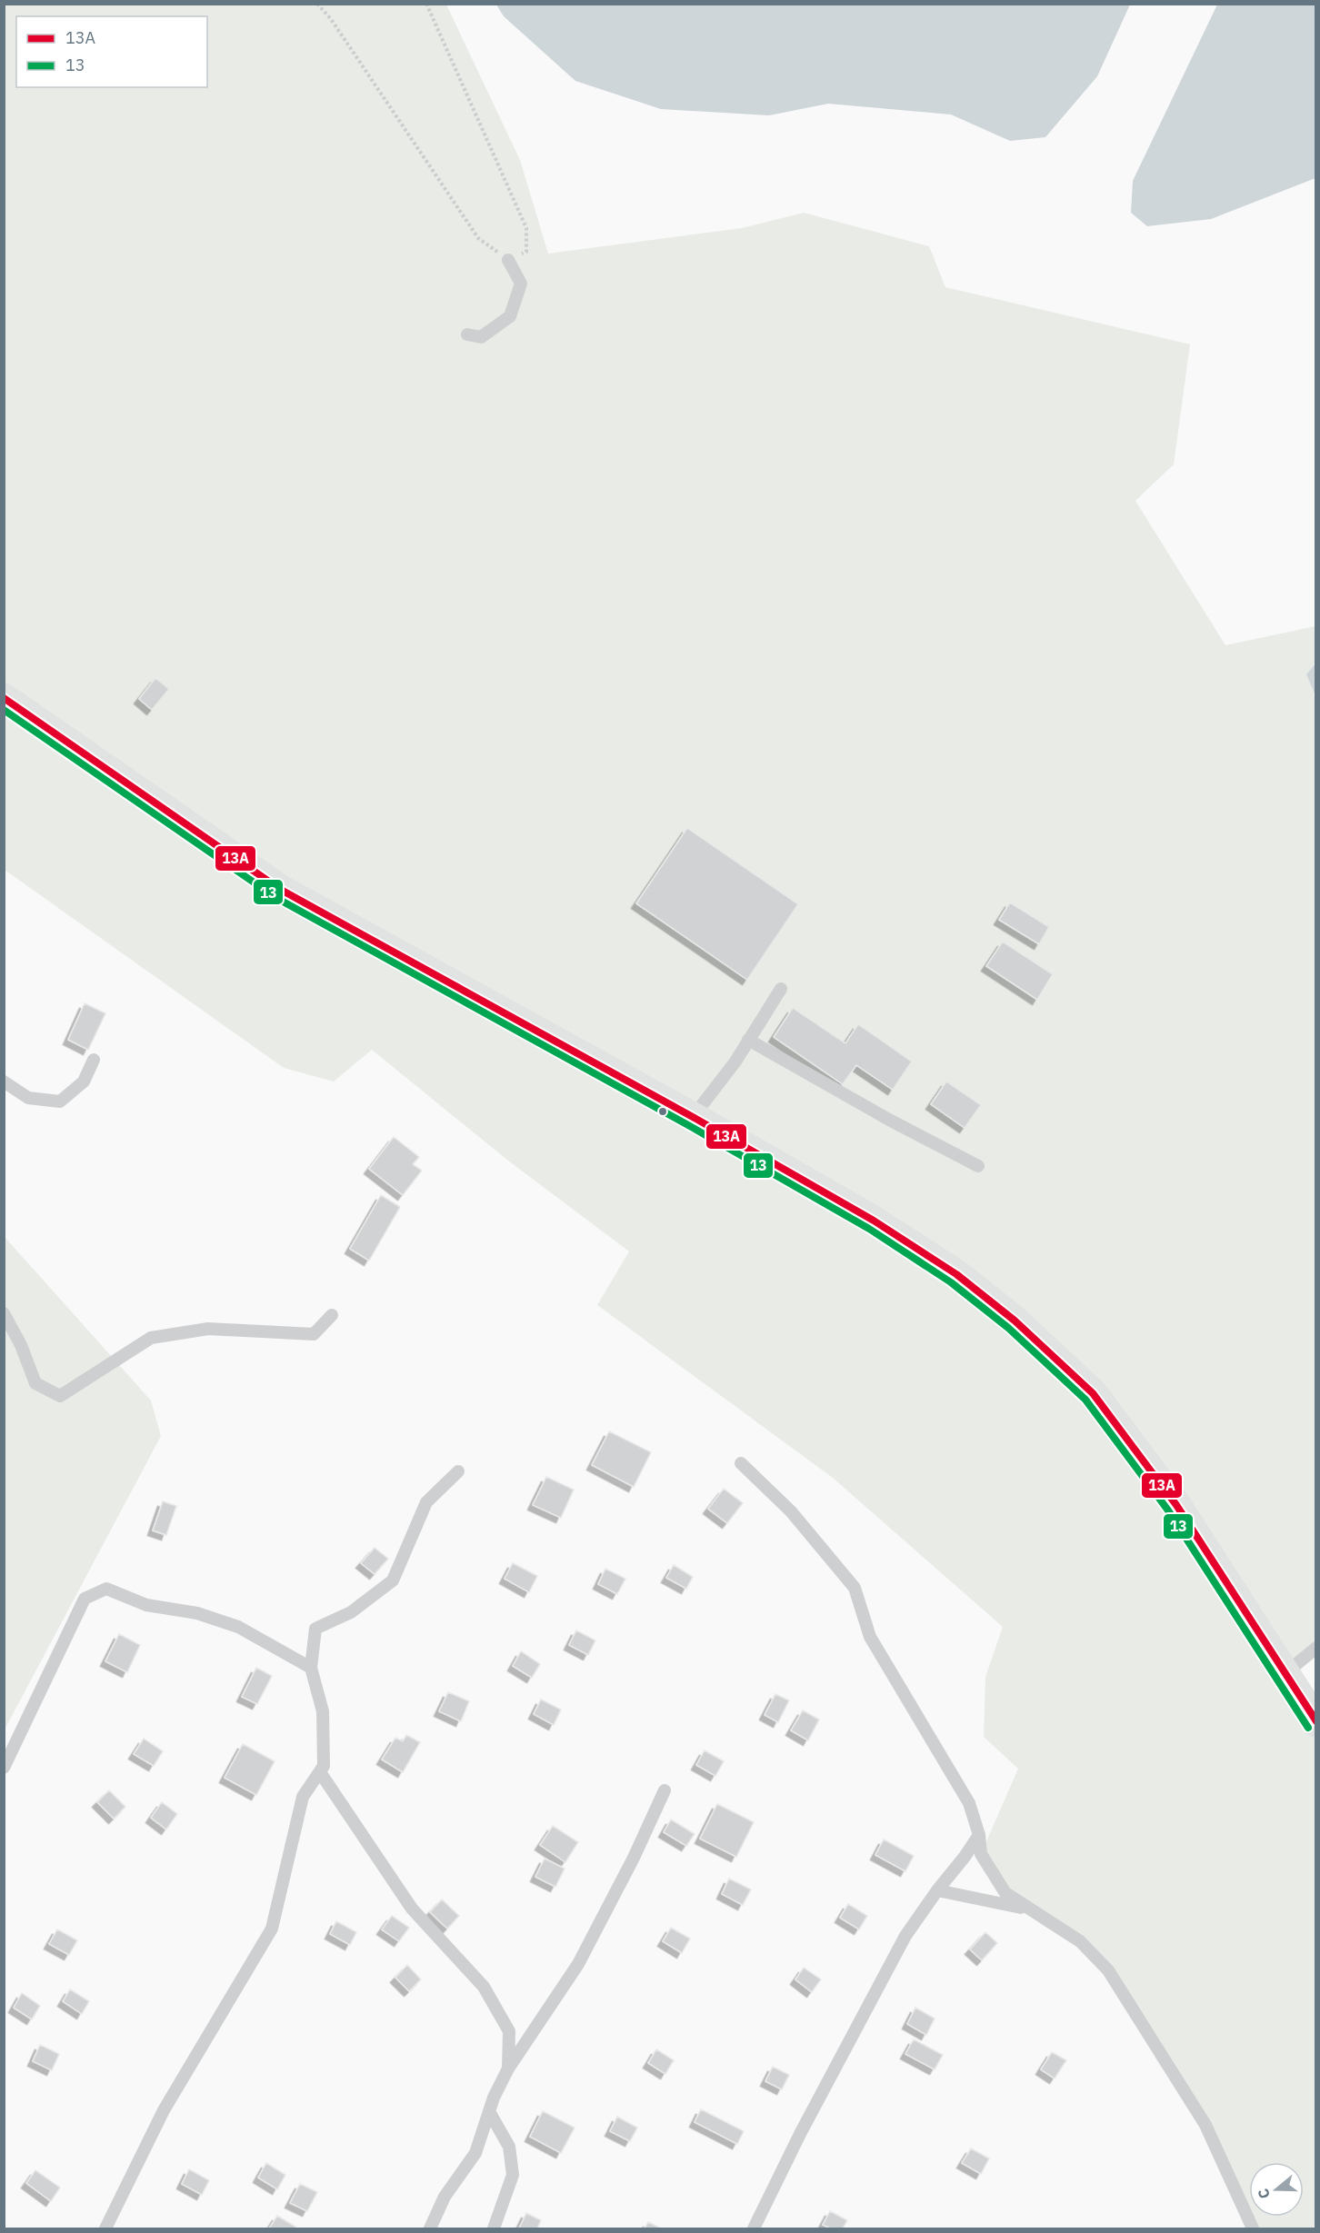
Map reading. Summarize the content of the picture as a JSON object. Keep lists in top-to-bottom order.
{
  "lines": ["transit line 13А", "transit line 13"],
  "legend": ["13А", "13"],
  "north": "left"
}
